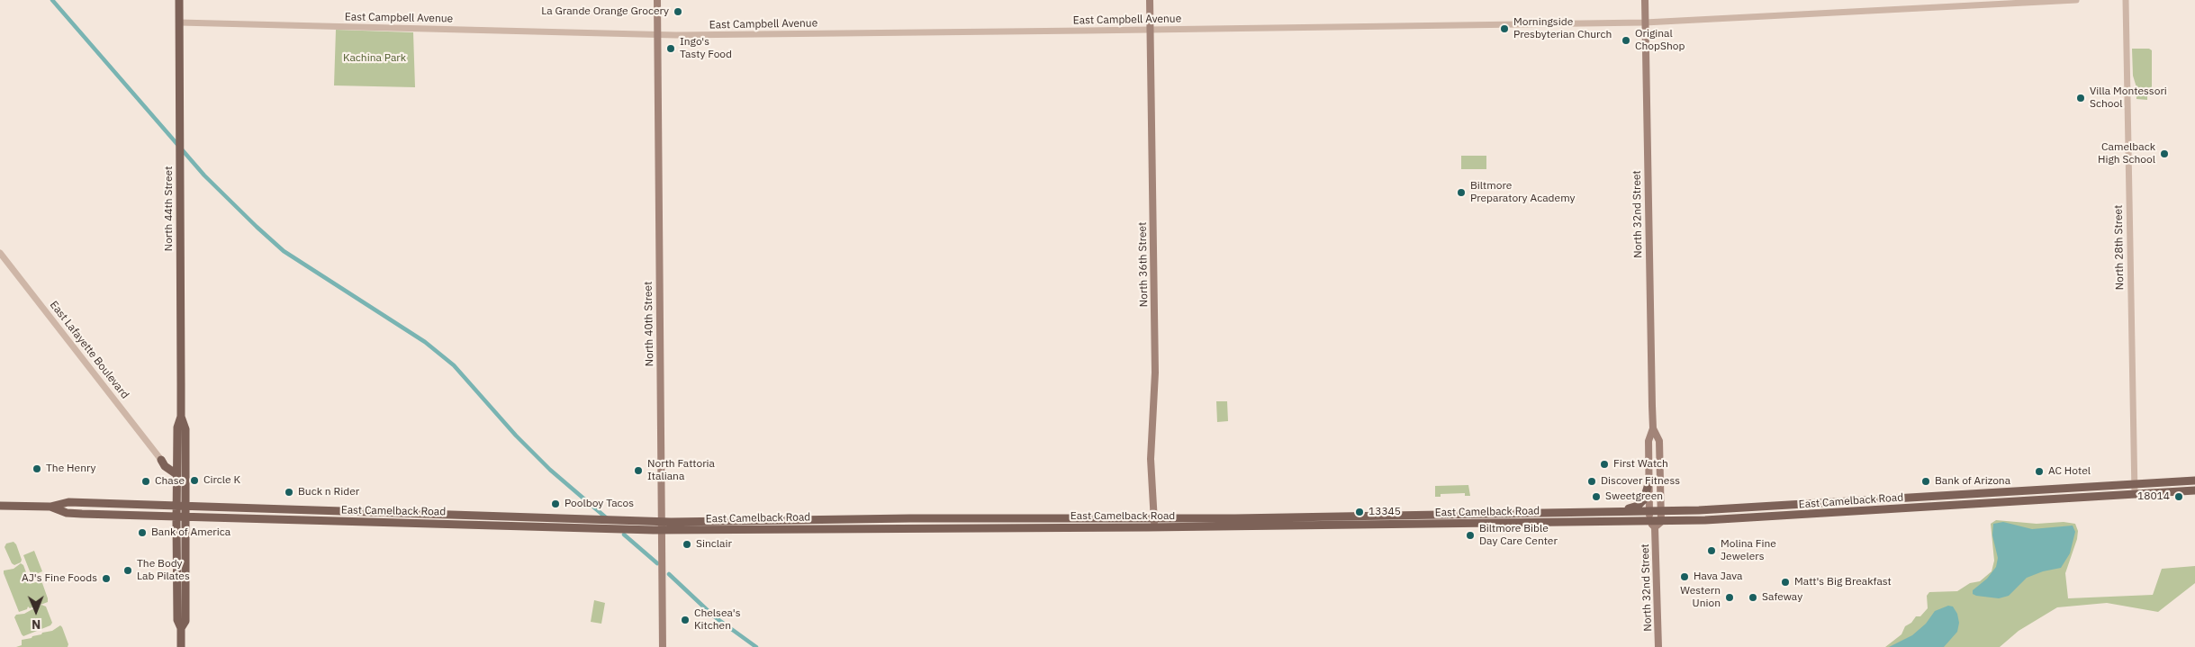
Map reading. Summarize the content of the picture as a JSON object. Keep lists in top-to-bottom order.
{
  "streets": {
    "main road": [
      "North 44th Street",
      "North 32nd Street",
      "North 36th Street",
      "North 40th Street",
      "East Camelback Road"
    ],
    "street": ["East Campbell Avenue", "North 28th Street", "East Lafayette Boulevard"]
  },
  "crossings": [
    ["East Campbell Avenue", "North 44th Street"],
    ["East Campbell Avenue", "North 32nd Street"],
    ["East Campbell Avenue", "North 36th Street"],
    ["East Campbell Avenue", "North 40th Street"],
    ["North 44th Street", "East Camelback Road"],
    ["North 32nd Street", "East Camelback Road"],
    ["North 28th Street", "East Camelback Road"],
    ["North 36th Street", "East Camelback Road"],
    ["North 40th Street", "East Camelback Road"]
  ],
  "parks": ["Kachina Park"],
  "places": [
    "La Grande Orange Grocery",
    "Morningside Presbyterian Church",
    "Original ChopShop",
    "Ingo's Tasty Food",
    "Villa Montessori School",
    "Camelback High School",
    "Biltmore Preparatory Academy",
    "First Watch",
    "The Henry",
    "North Fattoria Italiana",
    "AC Hotel",
    "Circle K",
    "Chase",
    "Discover Fitness",
    "Bank of Arizona",
    "Buck n Rider",
    "Sweetgreen",
    "18014",
    "Poolboy Tacos",
    "13345",
    "Bank of America",
    "Biltmore Bible Day Care Center",
    "Sinclair",
    "Molina Fine Jewelers",
    "The Body Lab Pilates",
    "Hava Java",
    "AJ's Fine Foods",
    "Matt's Big Breakfast",
    "Western Union",
    "Safeway",
    "Chelsea's Kitchen"
  ],
  "north": "bottom"
}
